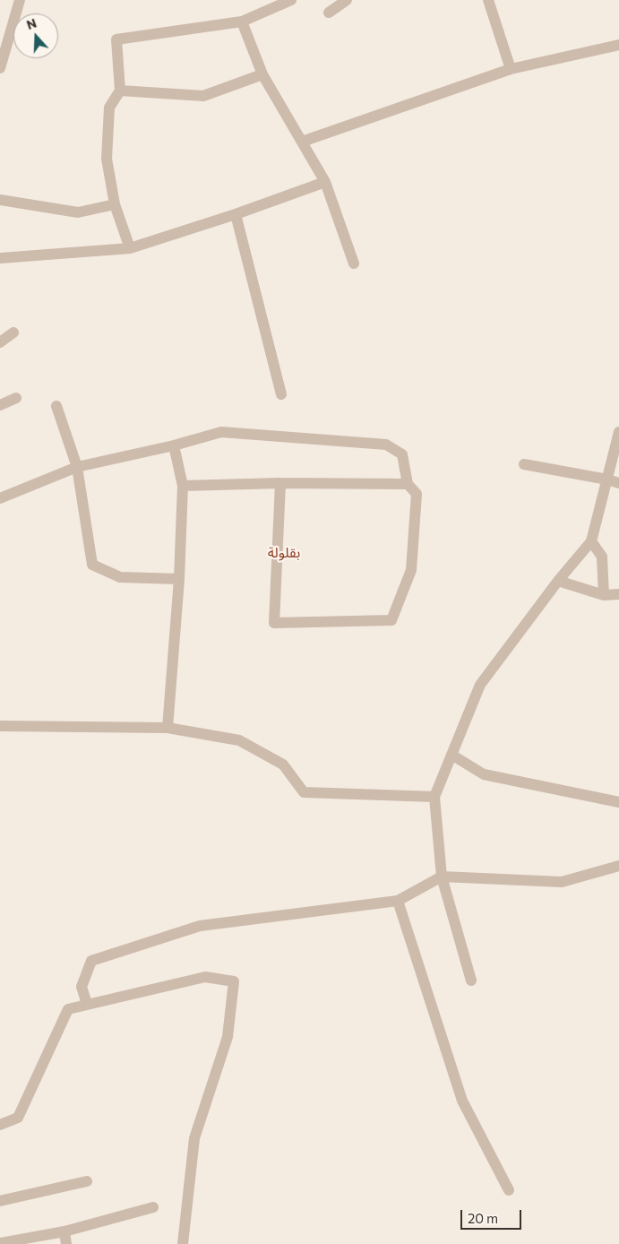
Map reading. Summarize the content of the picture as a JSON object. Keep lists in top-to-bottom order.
{
  "districts": ["بقلولة"],
  "scale_bar": "20 m",
  "north": "top"
}
